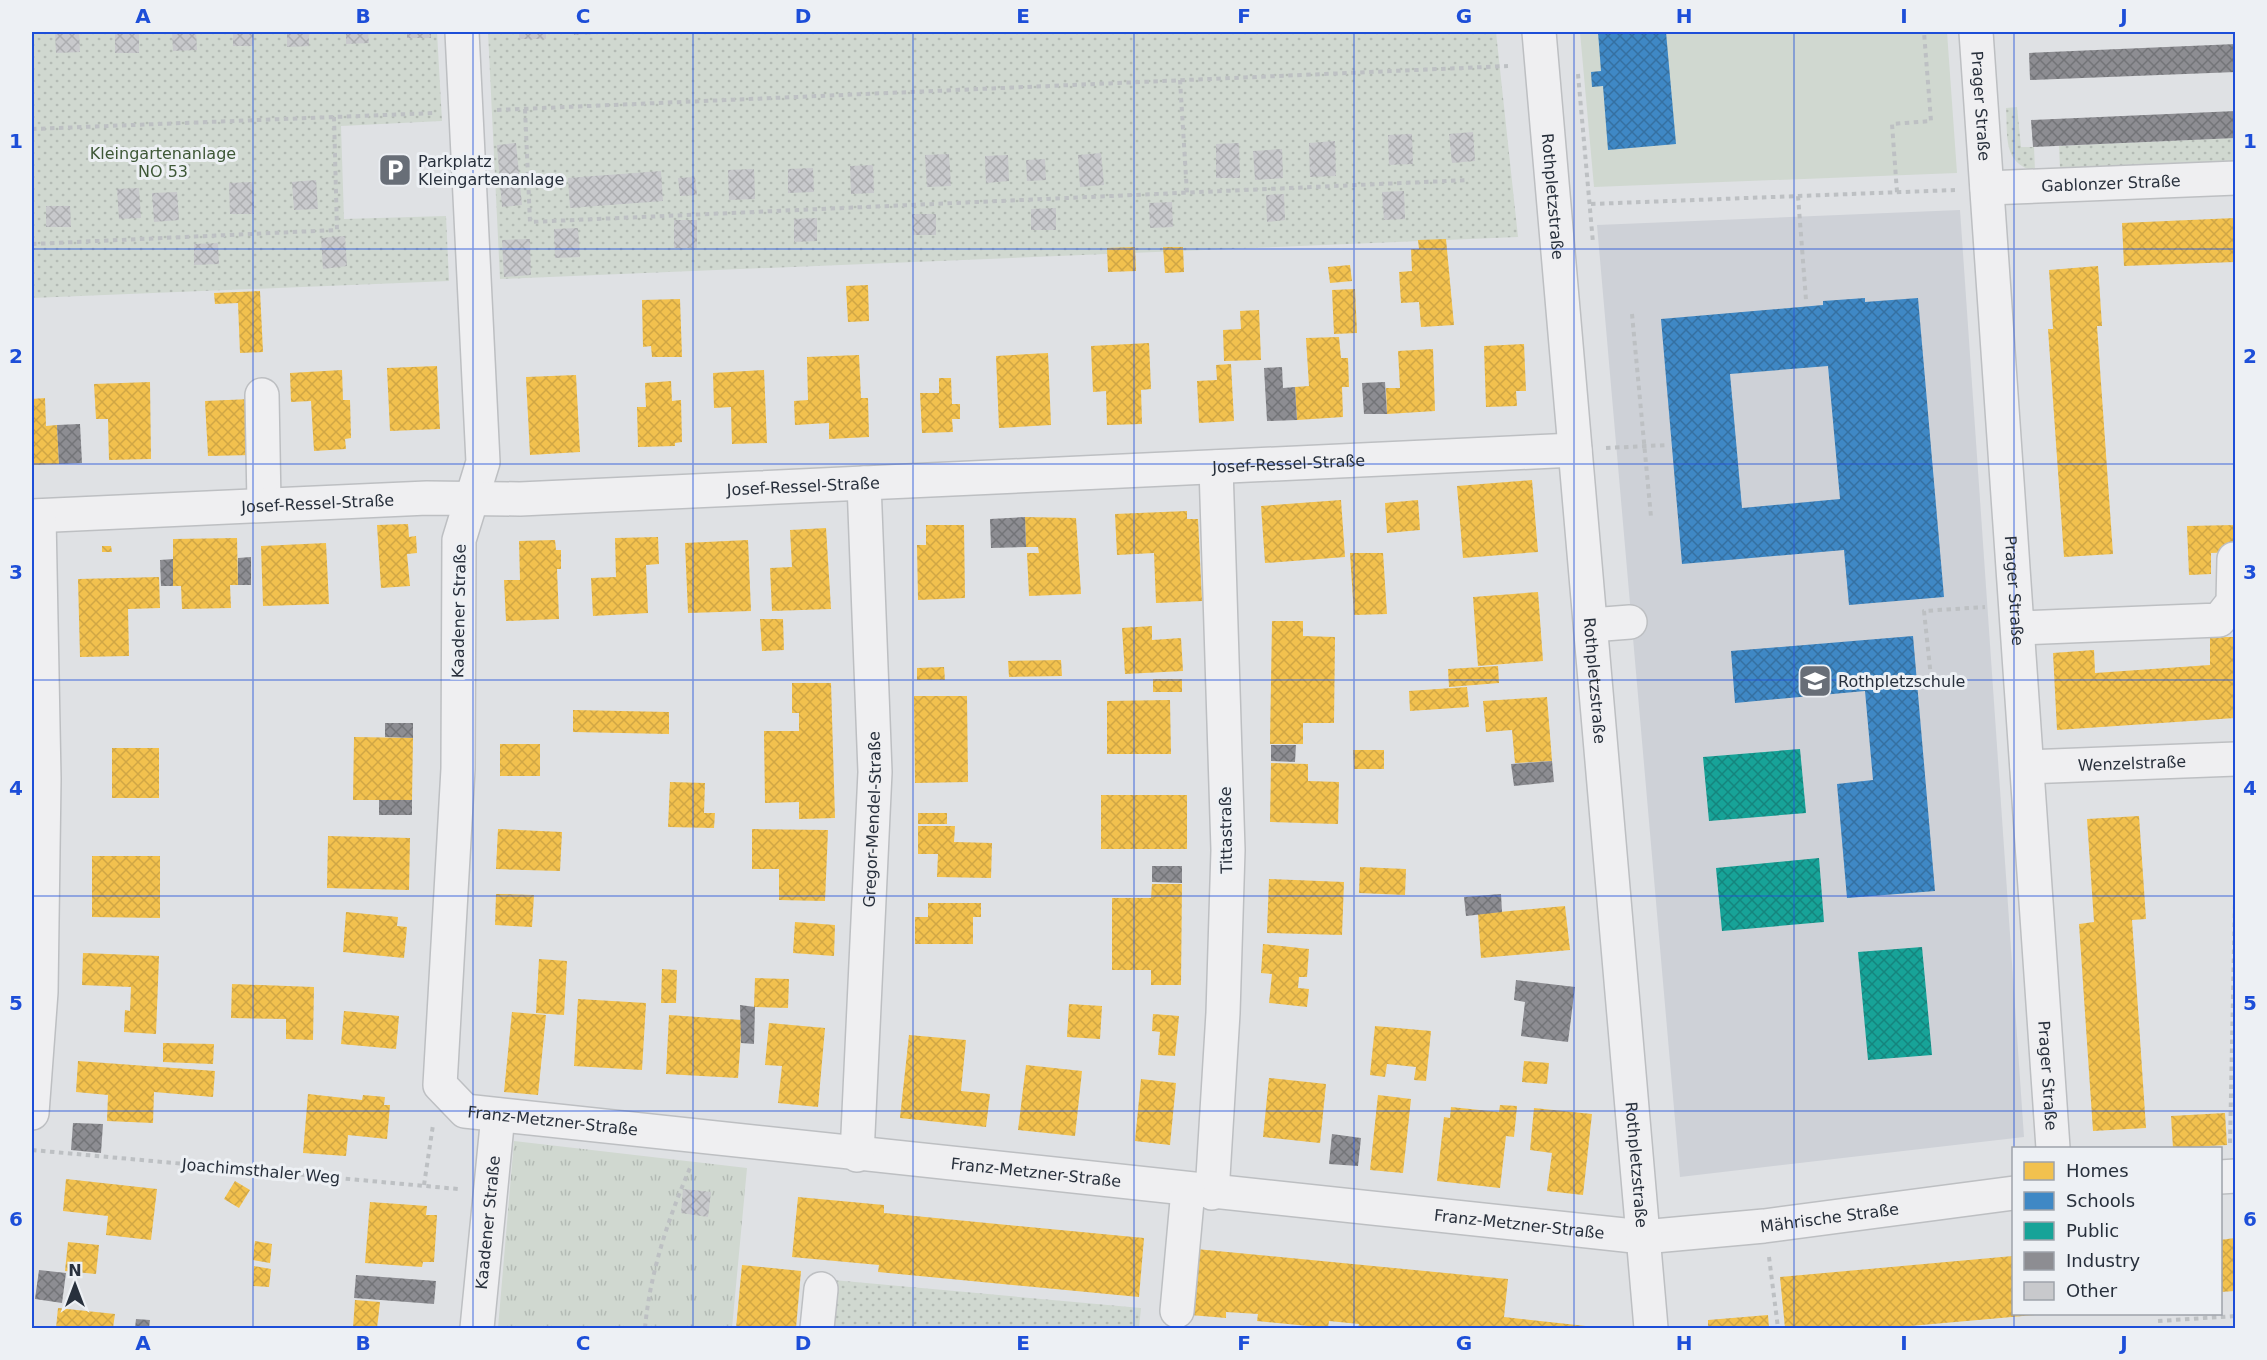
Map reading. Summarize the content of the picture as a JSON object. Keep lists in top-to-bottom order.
{
  "streets": {
    "street": [
      "Prager Straße",
      "Gablonzer Straße",
      "Rothpletzstraße",
      "Josef-Ressel-Straße",
      "Kaadener Straße",
      "Wenzelstraße",
      "Gregor-Mendel-Straße",
      "Tittastraße",
      "Franz-Metzner-Straße",
      "Mährische Straße"
    ],
    "path": ["Joachimsthaler Weg"]
  },
  "crossings": [
    ["Prager Straße", "Gablonzer Straße"],
    ["Prager Straße", "Wenzelstraße"],
    ["Rothpletzstraße", "Josef-Ressel-Straße"],
    ["Rothpletzstraße", "Franz-Metzner-Straße"],
    ["Rothpletzstraße", "Mährische Straße"],
    ["Josef-Ressel-Straße", "Kaadener Straße"],
    ["Josef-Ressel-Straße", "Gregor-Mendel-Straße"],
    ["Josef-Ressel-Straße", "Tittastraße"],
    ["Kaadener Straße", "Franz-Metzner-Straße"],
    ["Kaadener Straße", "Joachimsthaler Weg"],
    ["Gregor-Mendel-Straße", "Franz-Metzner-Straße"],
    ["Tittastraße", "Franz-Metzner-Straße"],
    ["Franz-Metzner-Straße", "Mährische Straße"]
  ],
  "parks": ["Kleingartenanlage NO 53"],
  "places": {
    "parking": ["Parkplatz Kleingartenanlage"],
    "school or university": ["Rothpletzschule"]
  },
  "legend": [
    "Homes",
    "Schools",
    "Public",
    "Industry",
    "Other"
  ],
  "north": "top",
  "grid": {
    "columns": [
      "A",
      "B",
      "C",
      "D",
      "E",
      "F",
      "G",
      "H",
      "I",
      "J"
    ],
    "rows": [
      "1",
      "2",
      "3",
      "4",
      "5",
      "6"
    ]
  }
}
